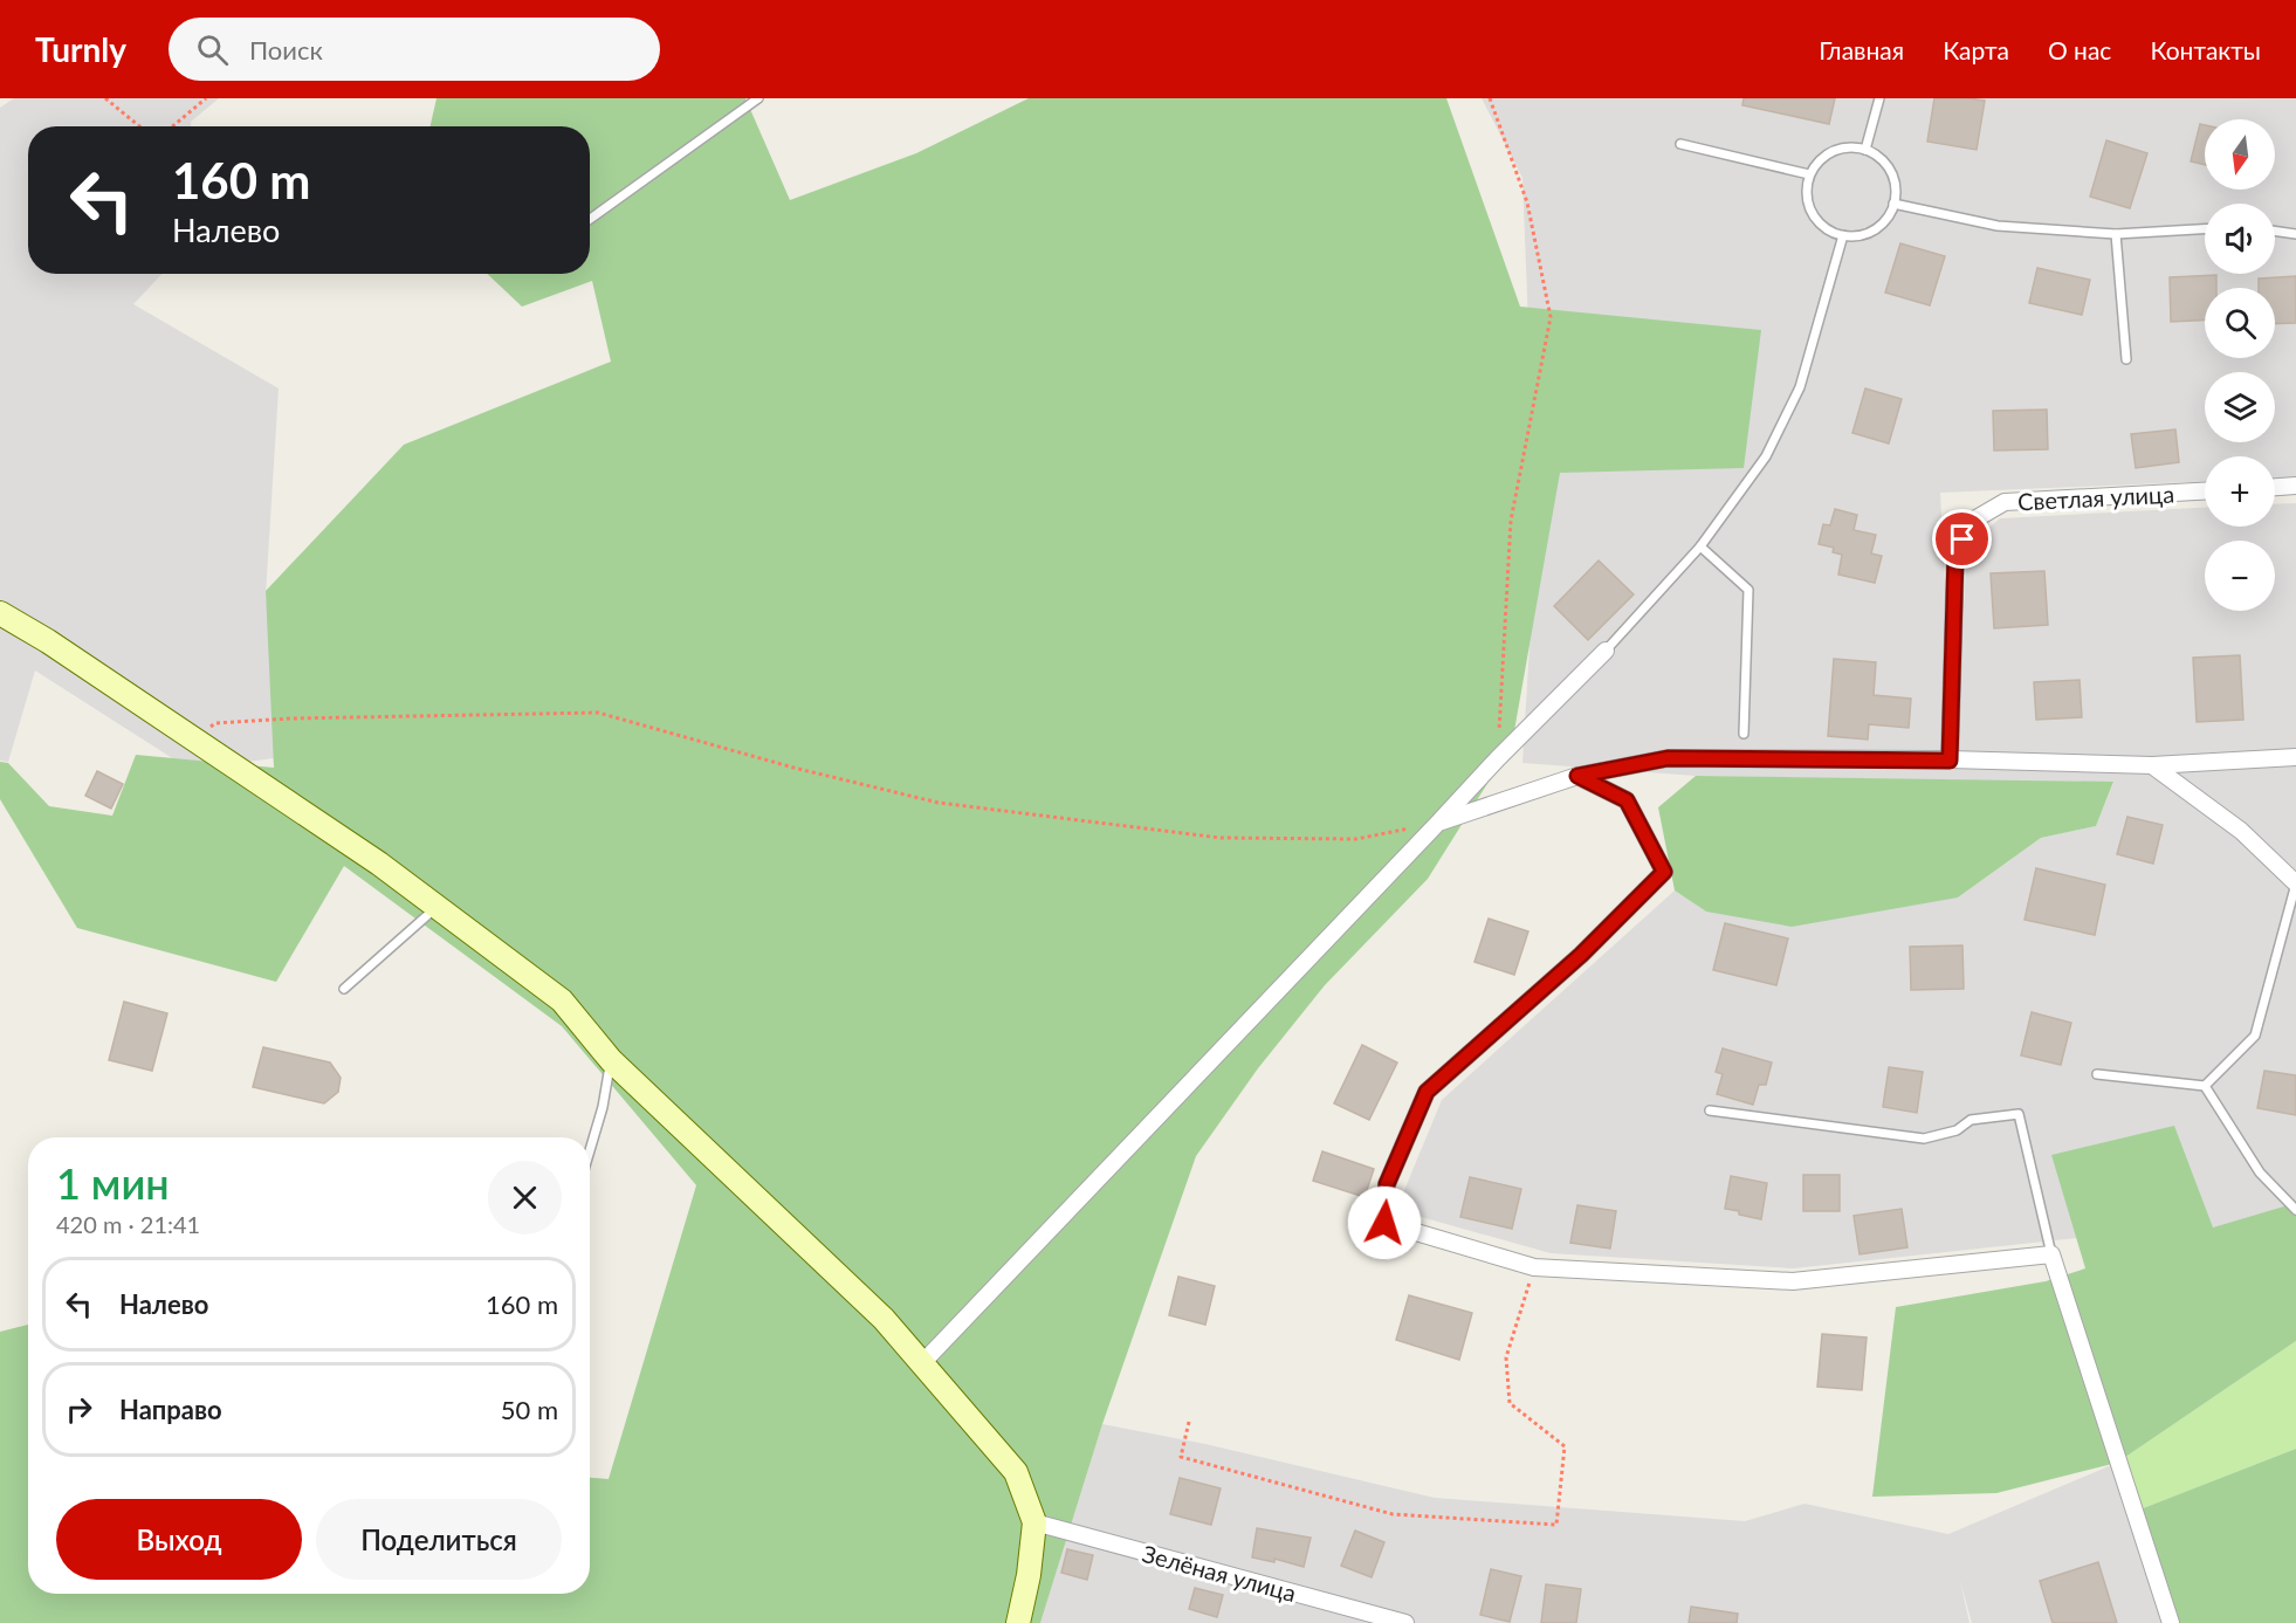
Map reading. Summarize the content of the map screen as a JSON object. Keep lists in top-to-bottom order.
{
  "streets": {
    "street": ["Светлая улица", "Зелёная улица"]
  },
  "north": "bottom",
  "page": {
    "header": "Turnly",
    "search": "Поиск",
    "nav": [
      "Главная",
      "Карта",
      "О нас",
      "Контакты"
    ],
    "map_buttons": ["+", "−"],
    "turn": ["160 m", "Налево"],
    "heading": ["1 мин", "420 m · 21:41"],
    "list": [
      {
        "name": "Налево",
        "value": "160 m"
      },
      {
        "name": "Направо",
        "value": "50 m"
      }
    ],
    "buttons": ["Выход", "Поделиться"]
  }
}
